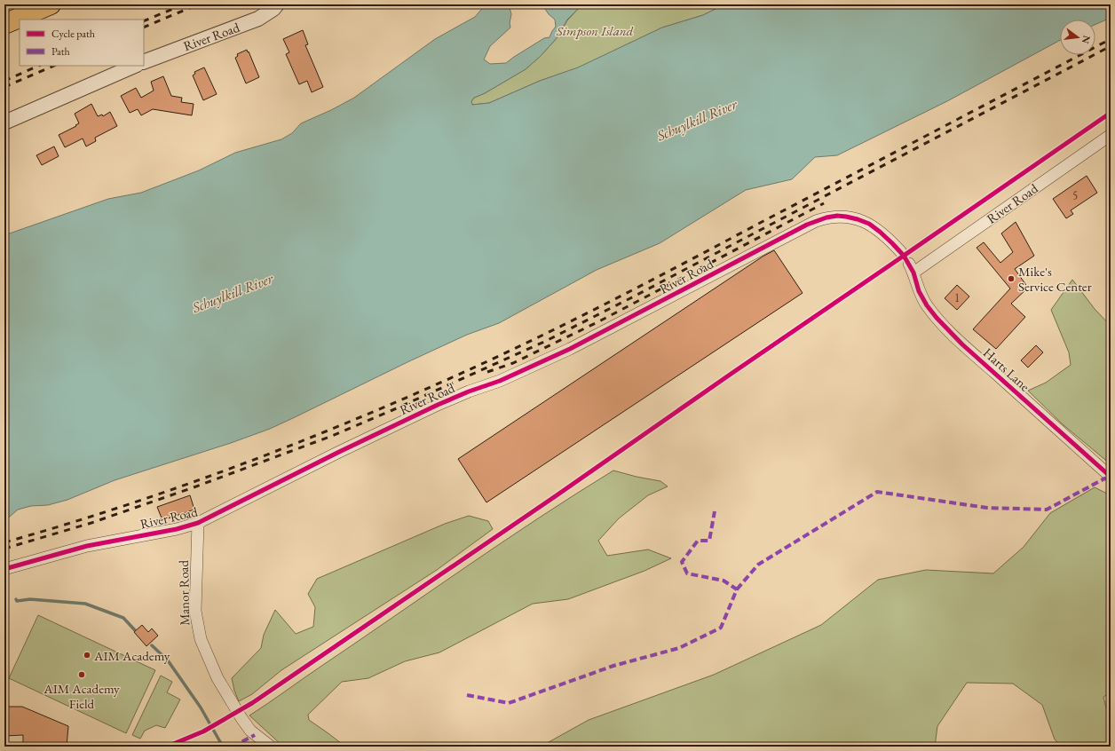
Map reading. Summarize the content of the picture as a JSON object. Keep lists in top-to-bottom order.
{
  "streets": {
    "street": ["River Road", "Harts Lane", "Manor Road"]
  },
  "crossings": [
    ["River Road", "Harts Lane"],
    ["River Road", "Manor Road"]
  ],
  "water": ["Schuylkill River"],
  "parks": ["Simpson Island"],
  "places": ["Mike's Service Center", "AIM Academy", "AIM Academy Field"],
  "house_numbers": ["5", "1"],
  "legend": ["Cycle path", "Path"],
  "north": "right"
}
